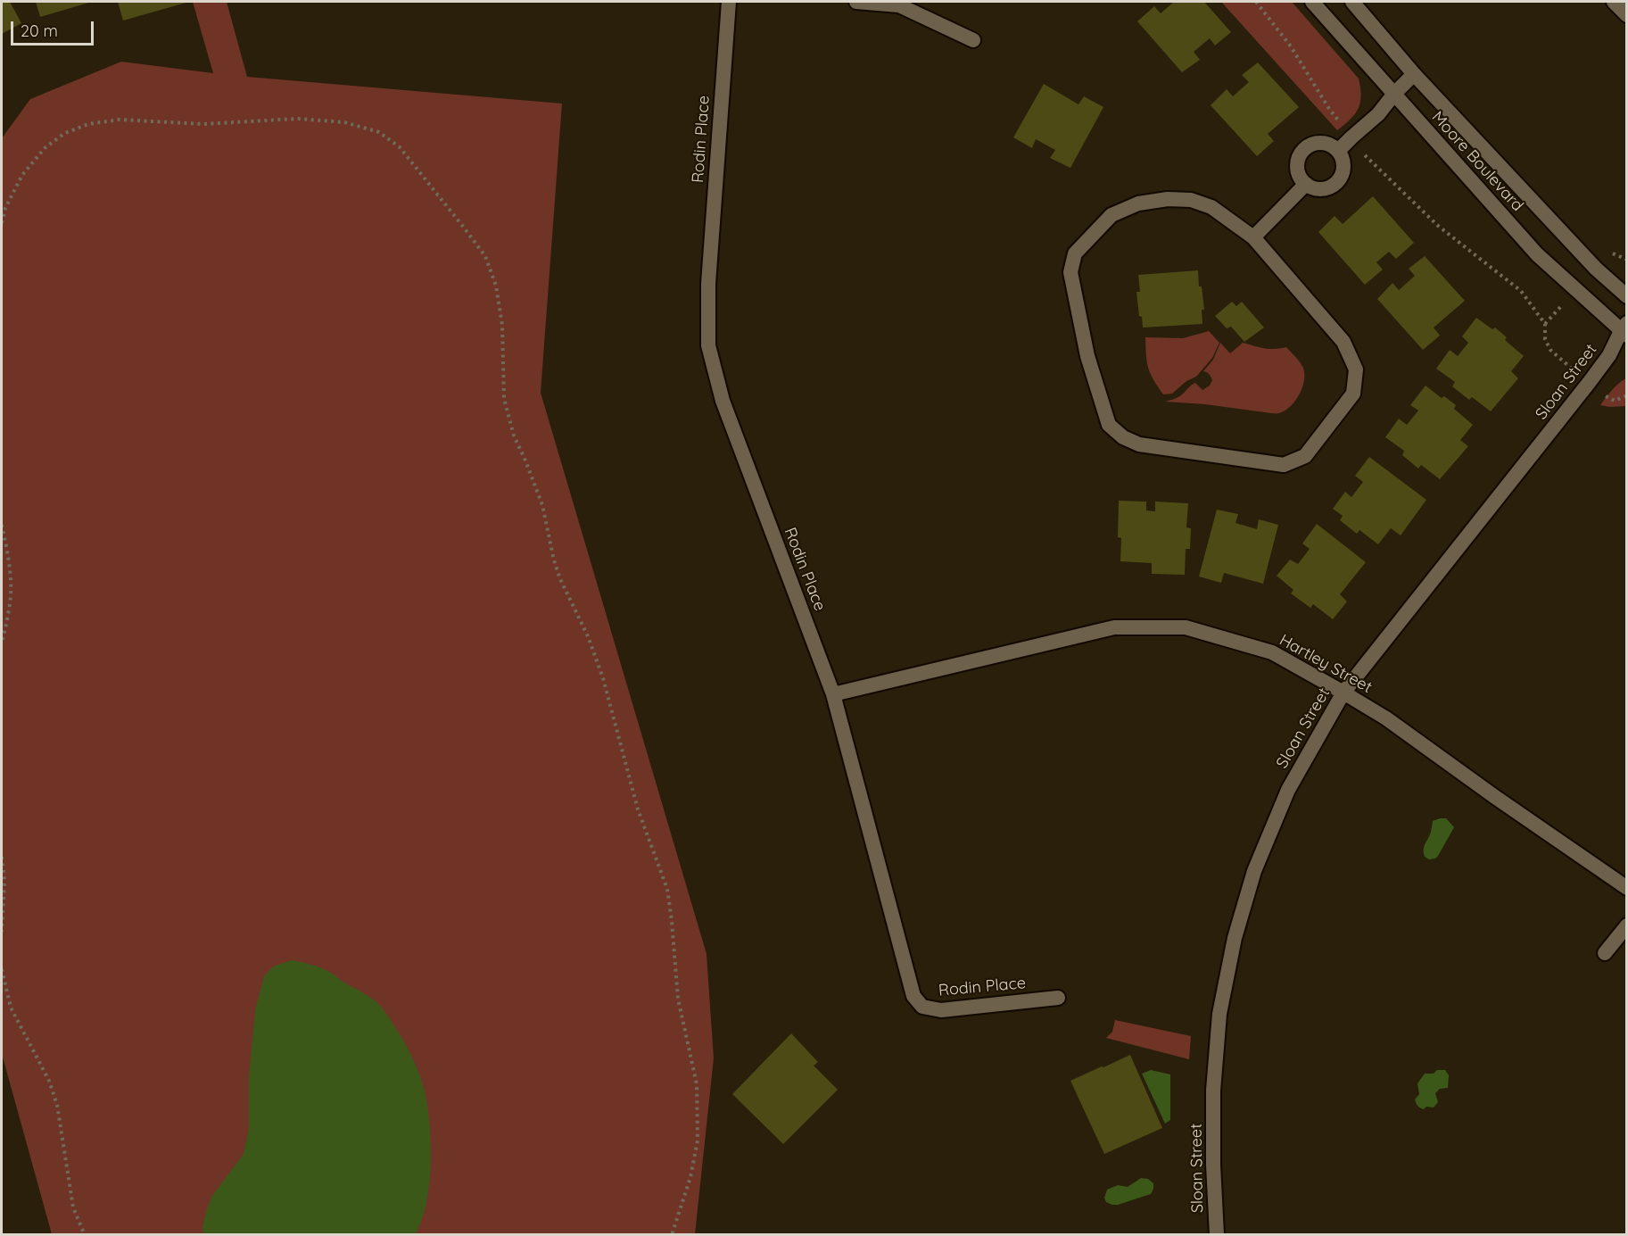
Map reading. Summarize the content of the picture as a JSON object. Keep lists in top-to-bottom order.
{
  "streets": {
    "street": [
      "Rodin Place",
      "Moore Boulevard",
      "Sloan Street",
      "Hartley Street"
    ]
  },
  "crossings": [
    ["Rodin Place", "Hartley Street"],
    ["Moore Boulevard", "Sloan Street"],
    ["Sloan Street", "Hartley Street"]
  ],
  "scale_bar": "20 m"
}
